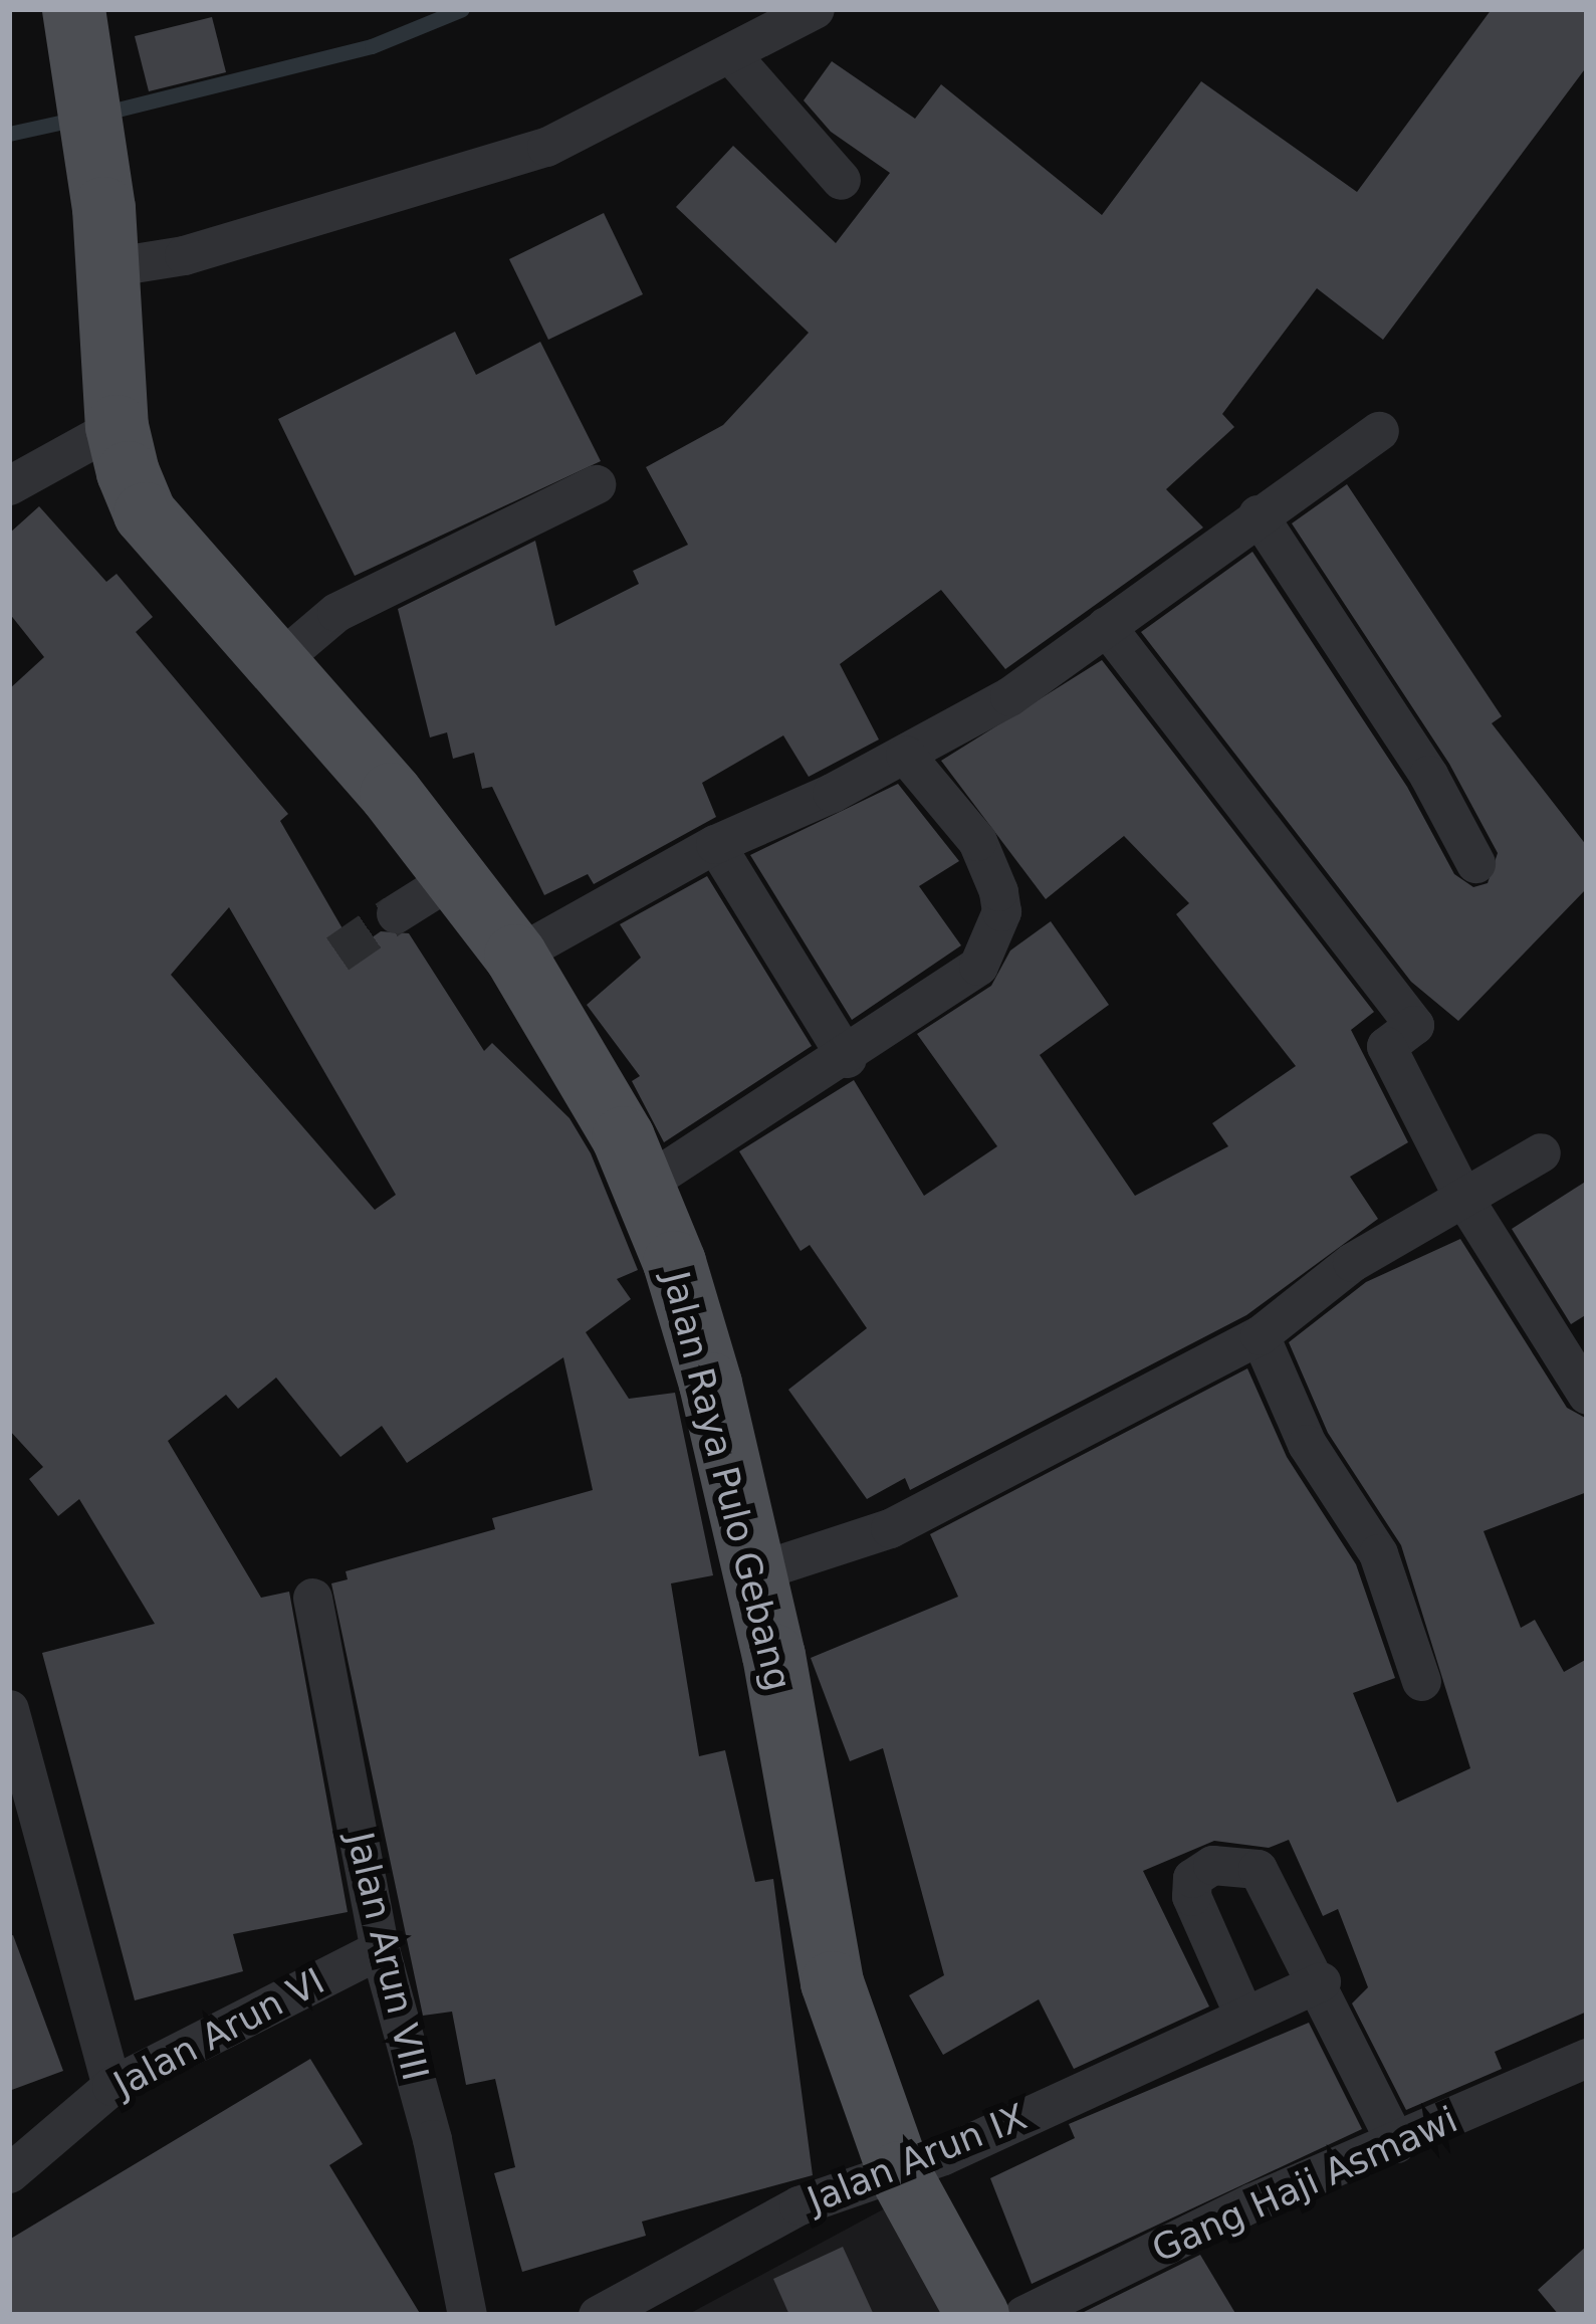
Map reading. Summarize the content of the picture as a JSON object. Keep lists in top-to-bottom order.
{
  "streets": {
    "main road": ["Jalan Raya Pulo Gebang"],
    "street": [
      "Jalan Arun VIII",
      "Jalan Arun VI",
      "Jalan Arun IX",
      "Gang Haji Asmawi"
    ]
  },
  "crossings": [
    ["Jalan Raya Pulo Gebang", "Jalan Arun IX"],
    ["Jalan Arun VIII", "Jalan Arun VI"]
  ]
}
